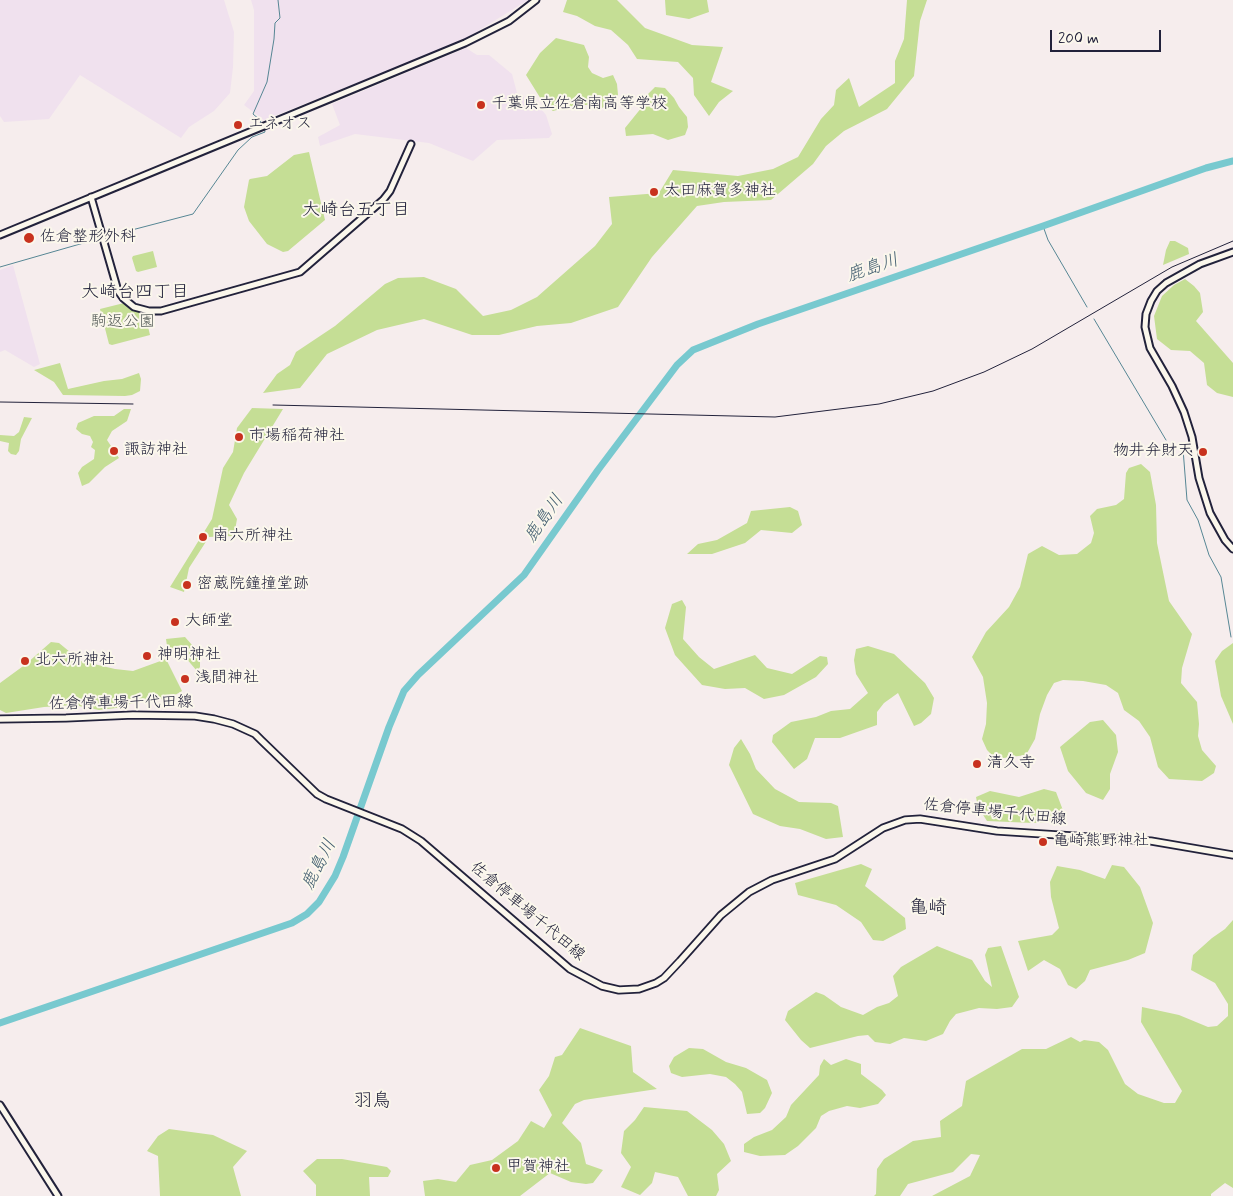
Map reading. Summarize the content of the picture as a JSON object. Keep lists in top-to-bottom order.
{
  "streets": {
    "main road": ["佐倉停車場千代田線"]
  },
  "districts": [
    "大崎台五丁目",
    "大崎台四丁目",
    "亀崎",
    "羽鳥"
  ],
  "water": ["鹿島川"],
  "parks": ["駒返公園"],
  "places": [
    "千葉県立佐倉南高等学校",
    "エネオス",
    "太田麻賀多神社",
    "佐倉整形外科",
    "市場稲荷神社",
    "諏訪神社",
    "物井弁財天",
    "南六所神社",
    "密蔵院鐘撞堂跡",
    "大師堂",
    "神明神社",
    "北六所神社",
    "浅間神社",
    "清久寺",
    "亀崎熊野神社",
    "甲賀神社"
  ],
  "scale_bar": "200 m"
}
